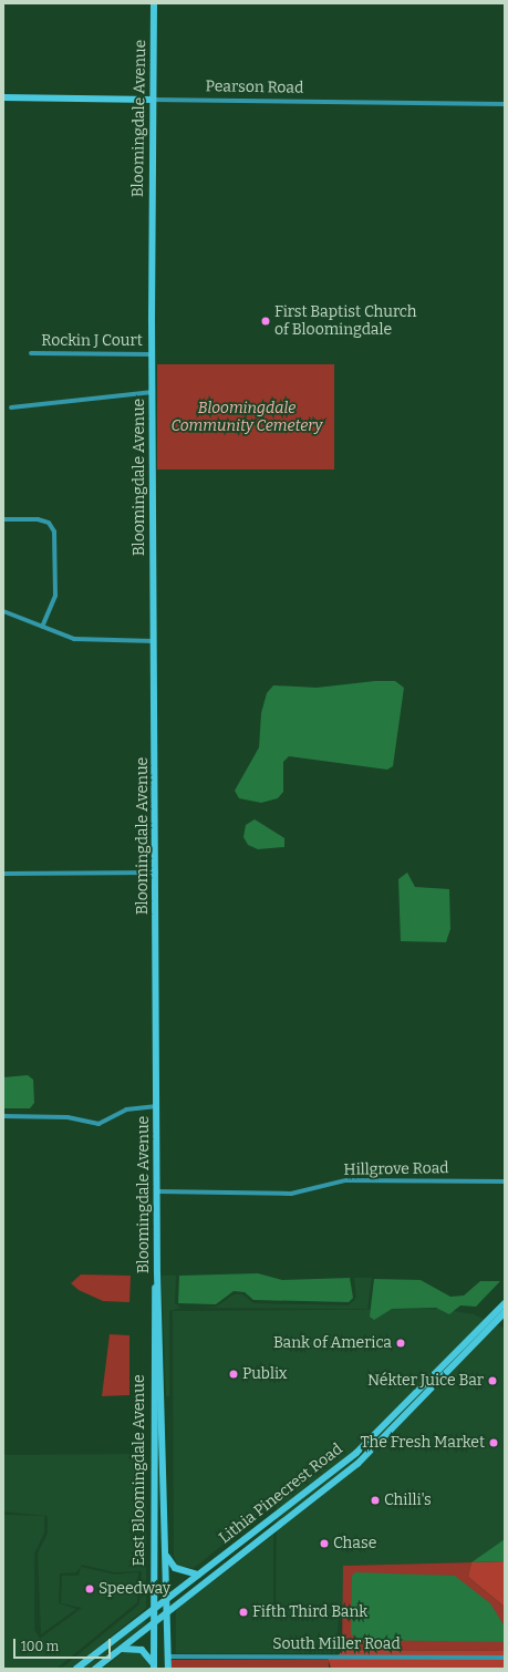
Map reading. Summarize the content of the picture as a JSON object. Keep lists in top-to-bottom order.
{
  "streets": {
    "main road": [
      "Pearson Road",
      "Bloomingdale Avenue",
      "East Bloomingdale Avenue",
      "Lithia Pinecrest Road"
    ],
    "street": ["Rockin J Court", "Hillgrove Road", "South Miller Road"]
  },
  "crossings": [
    ["Pearson Road", "Bloomingdale Avenue"],
    ["Bloomingdale Avenue", "Rockin J Court"],
    ["Bloomingdale Avenue", "Hillgrove Road"],
    ["Bloomingdale Avenue", "East Bloomingdale Avenue"],
    ["Bloomingdale Avenue", "Lithia Pinecrest Road"],
    ["Bloomingdale Avenue", "South Miller Road"],
    ["East Bloomingdale Avenue", "Lithia Pinecrest Road"]
  ],
  "parks": ["Bloomingdale Community Cemetery"],
  "places": [
    "First Baptist Church of Bloomingdale",
    "Bank of America",
    "Publix",
    "Nékter Juice Bar",
    "The Fresh Market",
    "Chilli's",
    "Chase",
    "Speedway",
    "Fifth Third Bank"
  ],
  "scale_bar": "100 m"
}
